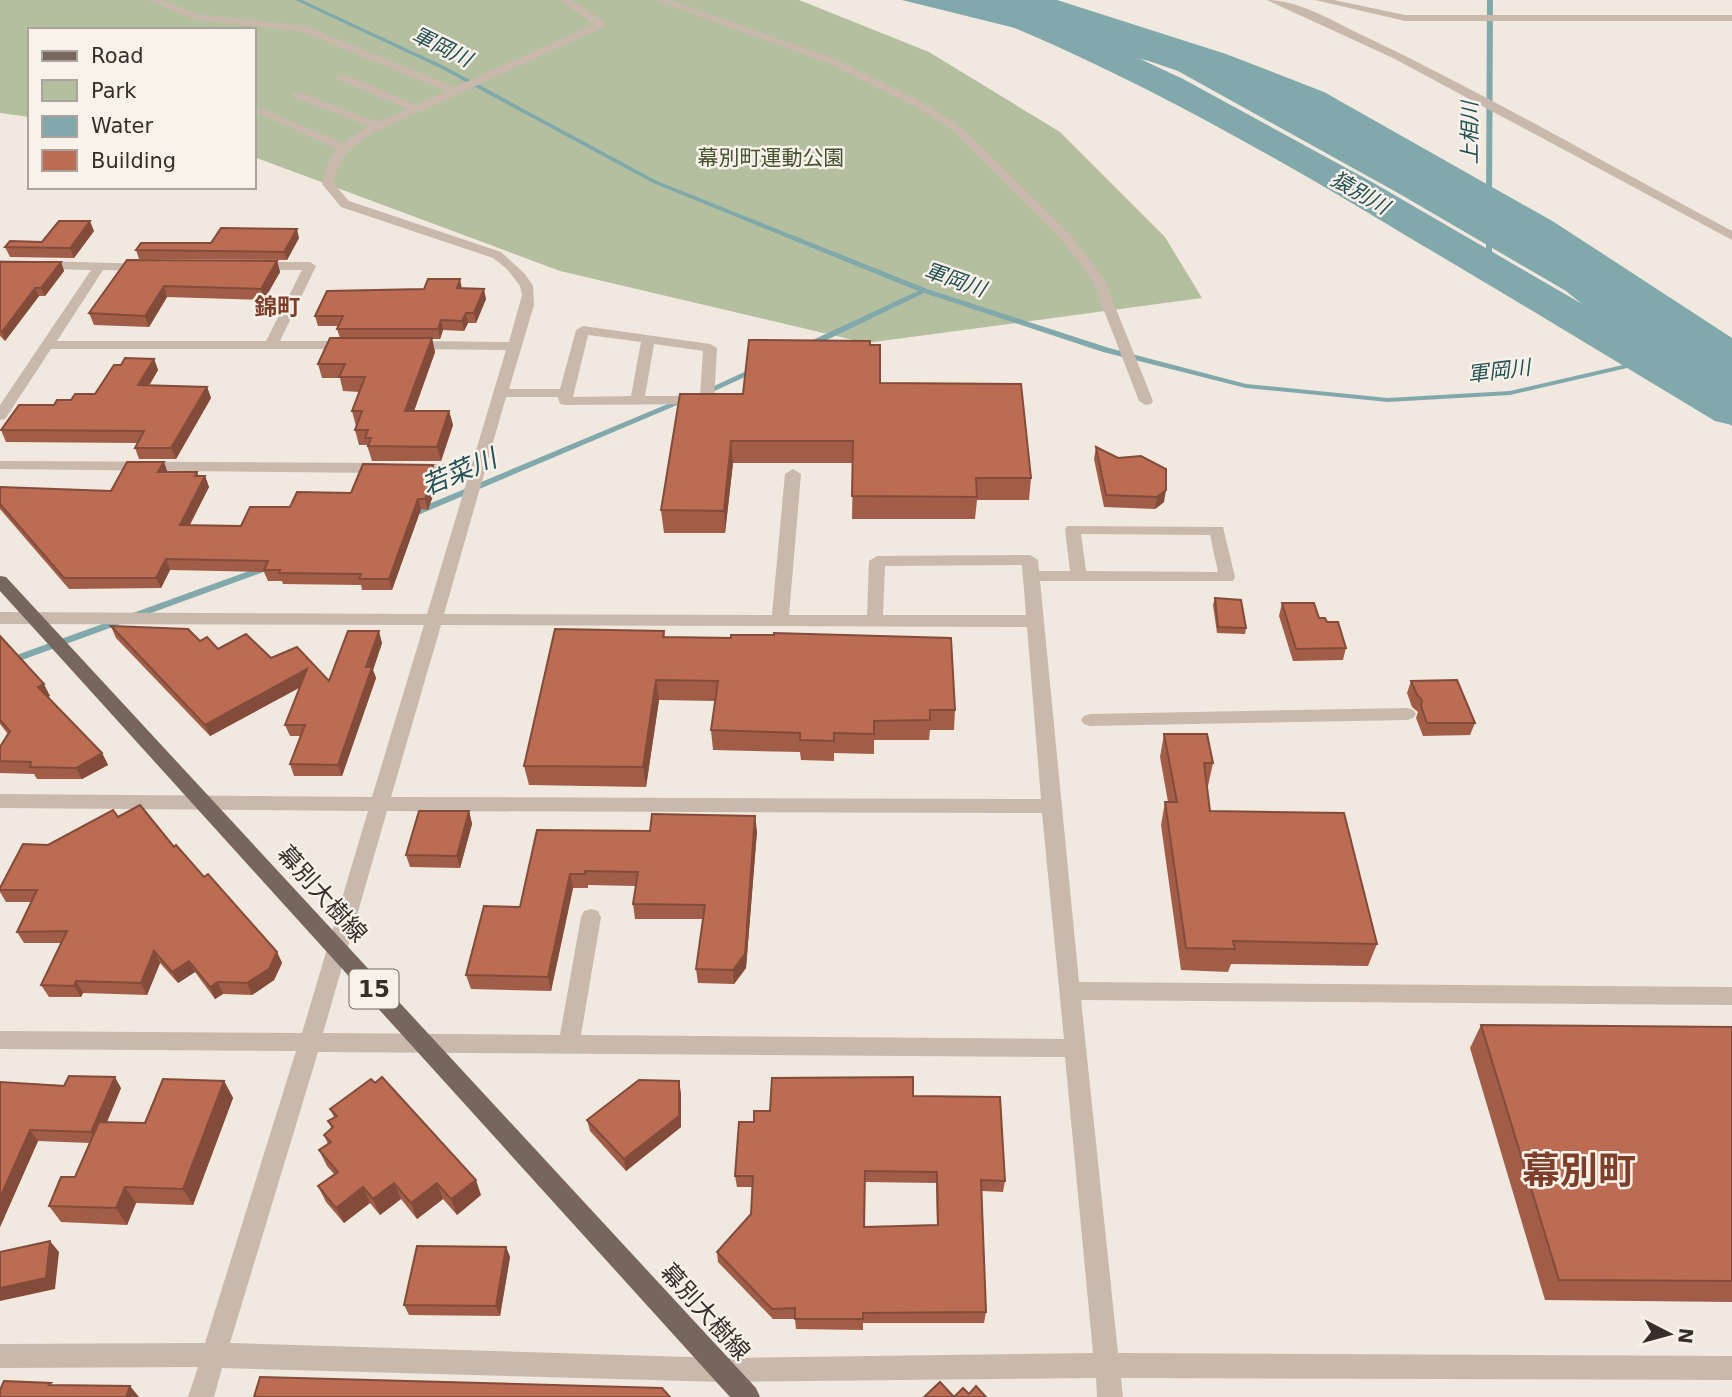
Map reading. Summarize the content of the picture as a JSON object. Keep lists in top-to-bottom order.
{
  "streets": {
    "main road": ["幕別大樹線", "15"]
  },
  "districts": ["錦町", "幕別町"],
  "water": [
    "軍岡川",
    "上相川",
    "猿別川",
    "若菜川"
  ],
  "parks": ["幕別町運動公園"],
  "legend": [
    "Road",
    "Park",
    "Water",
    "Building"
  ],
  "north": "right"
}
